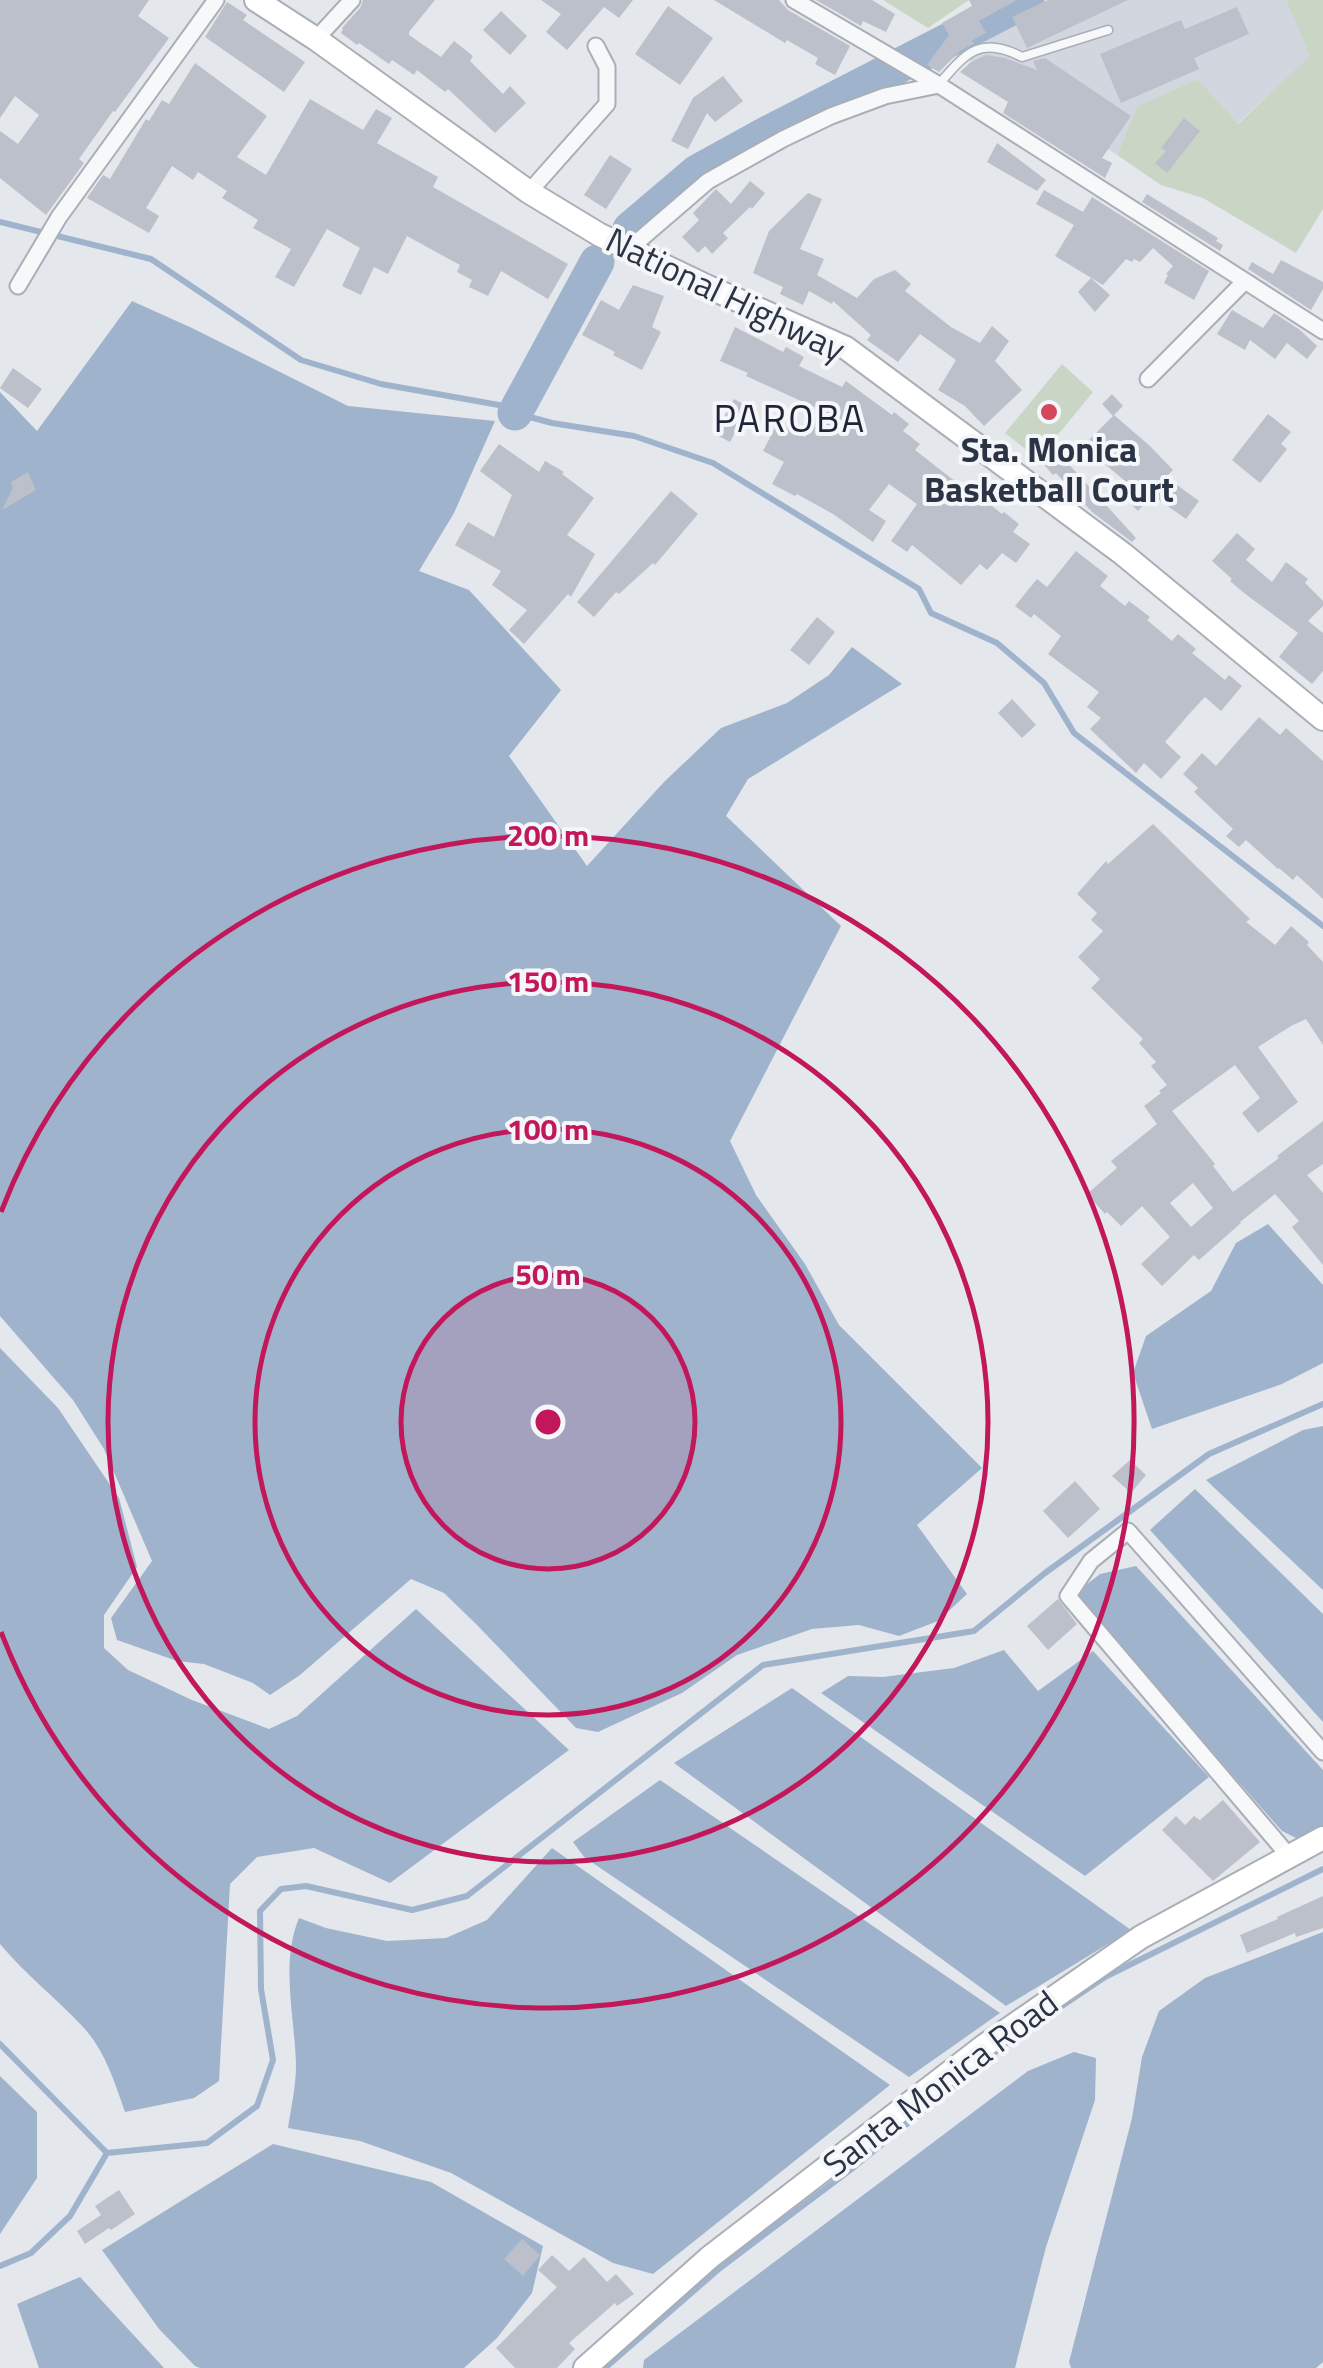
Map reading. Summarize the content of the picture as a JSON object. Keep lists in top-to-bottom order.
{
  "streets": {
    "main road": ["National Highway", "Santa Monica Road"]
  },
  "districts": ["PAROBA"],
  "places": ["Sta. Monica Basketball Court"],
  "rings": [
    "200 m",
    "150 m",
    "100 m",
    "50 m"
  ]
}
